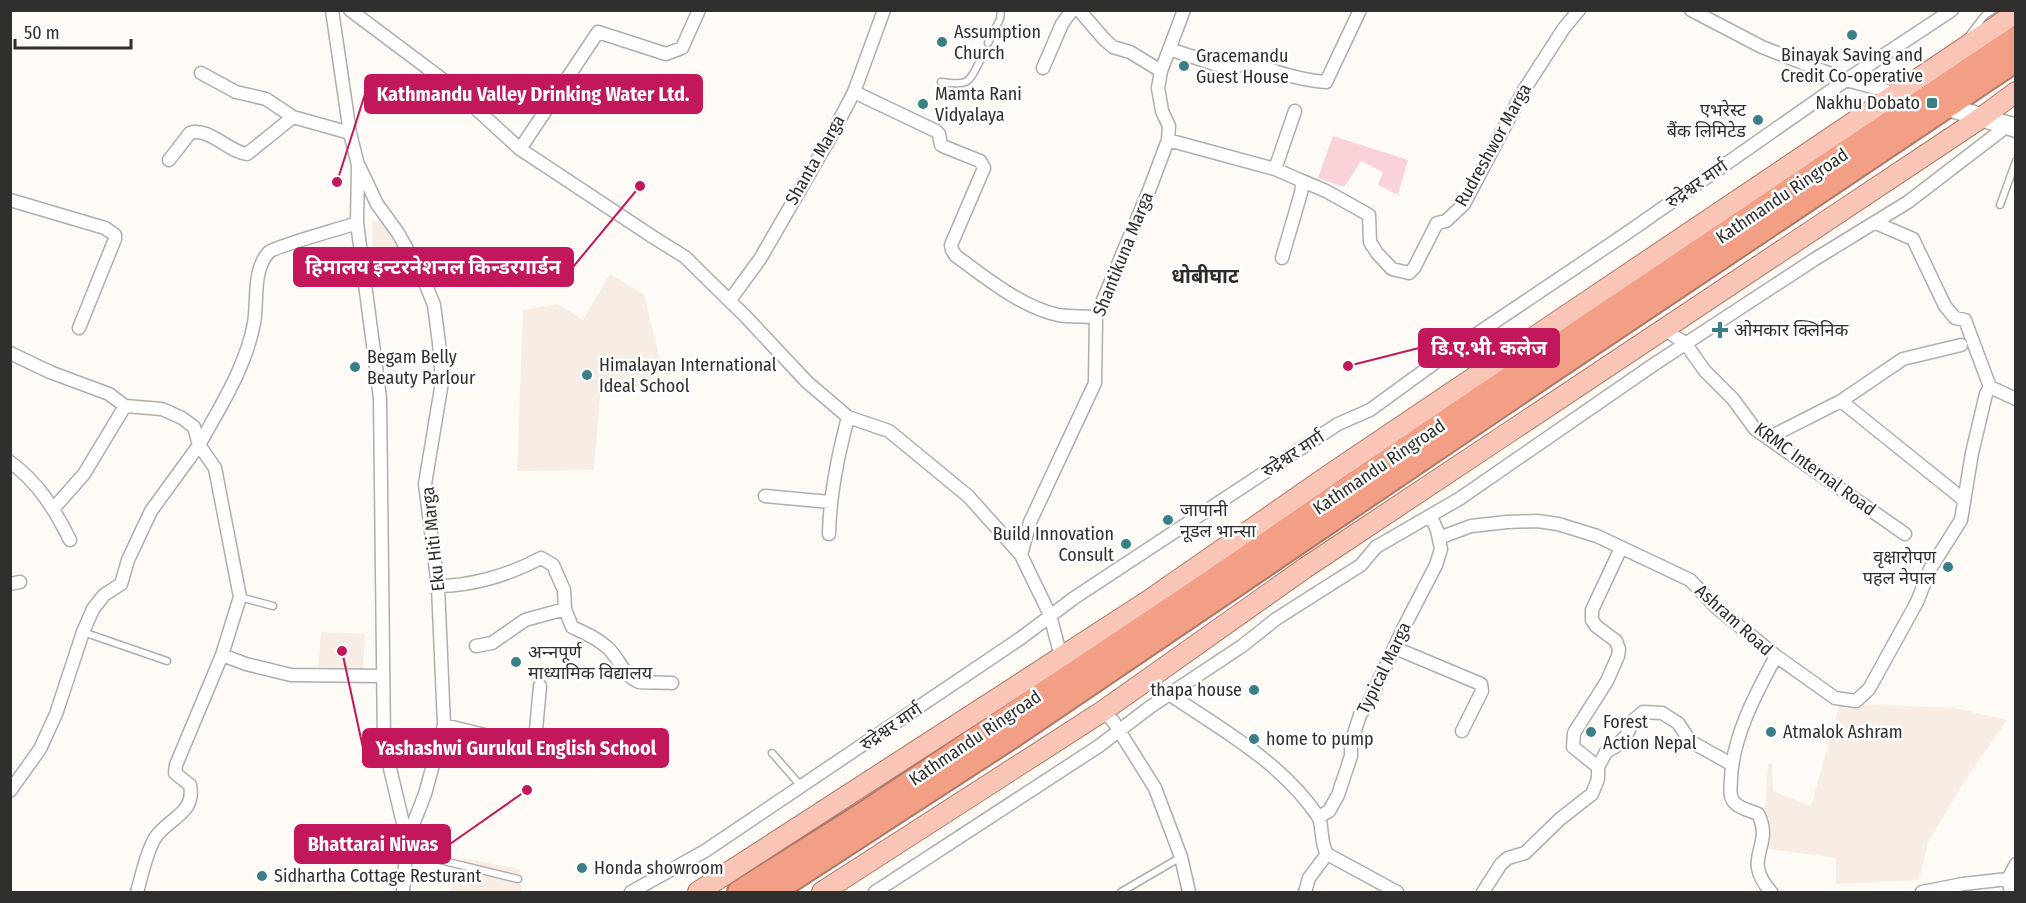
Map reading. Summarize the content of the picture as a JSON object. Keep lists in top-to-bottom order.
{
  "streets": {
    "highway": ["Kathmandu Ringroad"],
    "street": [
      "Rudreshwor Marga",
      "Shanta Marga",
      "रुद्रेश्वर मार्ग",
      "Shantikuna Marga",
      "KRMC Internal Road",
      "Eku Hiti Marga",
      "Ashram Road",
      "Typical Marga"
    ]
  },
  "crossings": [
    ["Ashram Road", "Typical Marga"]
  ],
  "districts": ["धोबीघाट"],
  "places": {
    "other": [
      "Binayak Saving and Credit Co-operative",
      "Assumption Church",
      "Gracemandu Guest House",
      "Mamta Rani Vidyalaya",
      "एभरेस्ट बैंक लिमिटेड",
      "Kathmandu Valley Drinking Water Ltd.",
      "हिमालय इन्टरनेशनल किन्डरगार्डन",
      "डि.ए.भी. कलेज",
      "Begam Belly Beauty Parlour",
      "Himalayan International Ideal School",
      "जापानी नूडल भान्सा",
      "Build Innovation Consult",
      "वृक्षारोपण पहल नेपाल",
      "Yashashwi Gurukul English School",
      "अन्‍नपूर्ण माध्यामिक विद्यालय",
      "thapa house",
      "Forest Action Nepal",
      "Atmalok Ashram",
      "home to pump",
      "Bhattarai Niwas",
      "Honda showroom",
      "Sidhartha Cottage Resturant"
    ],
    "transit": ["Nakhu Dobato"],
    "health": ["ओमकार क्लिनिक"]
  },
  "scale_bar": "50 m"
}
